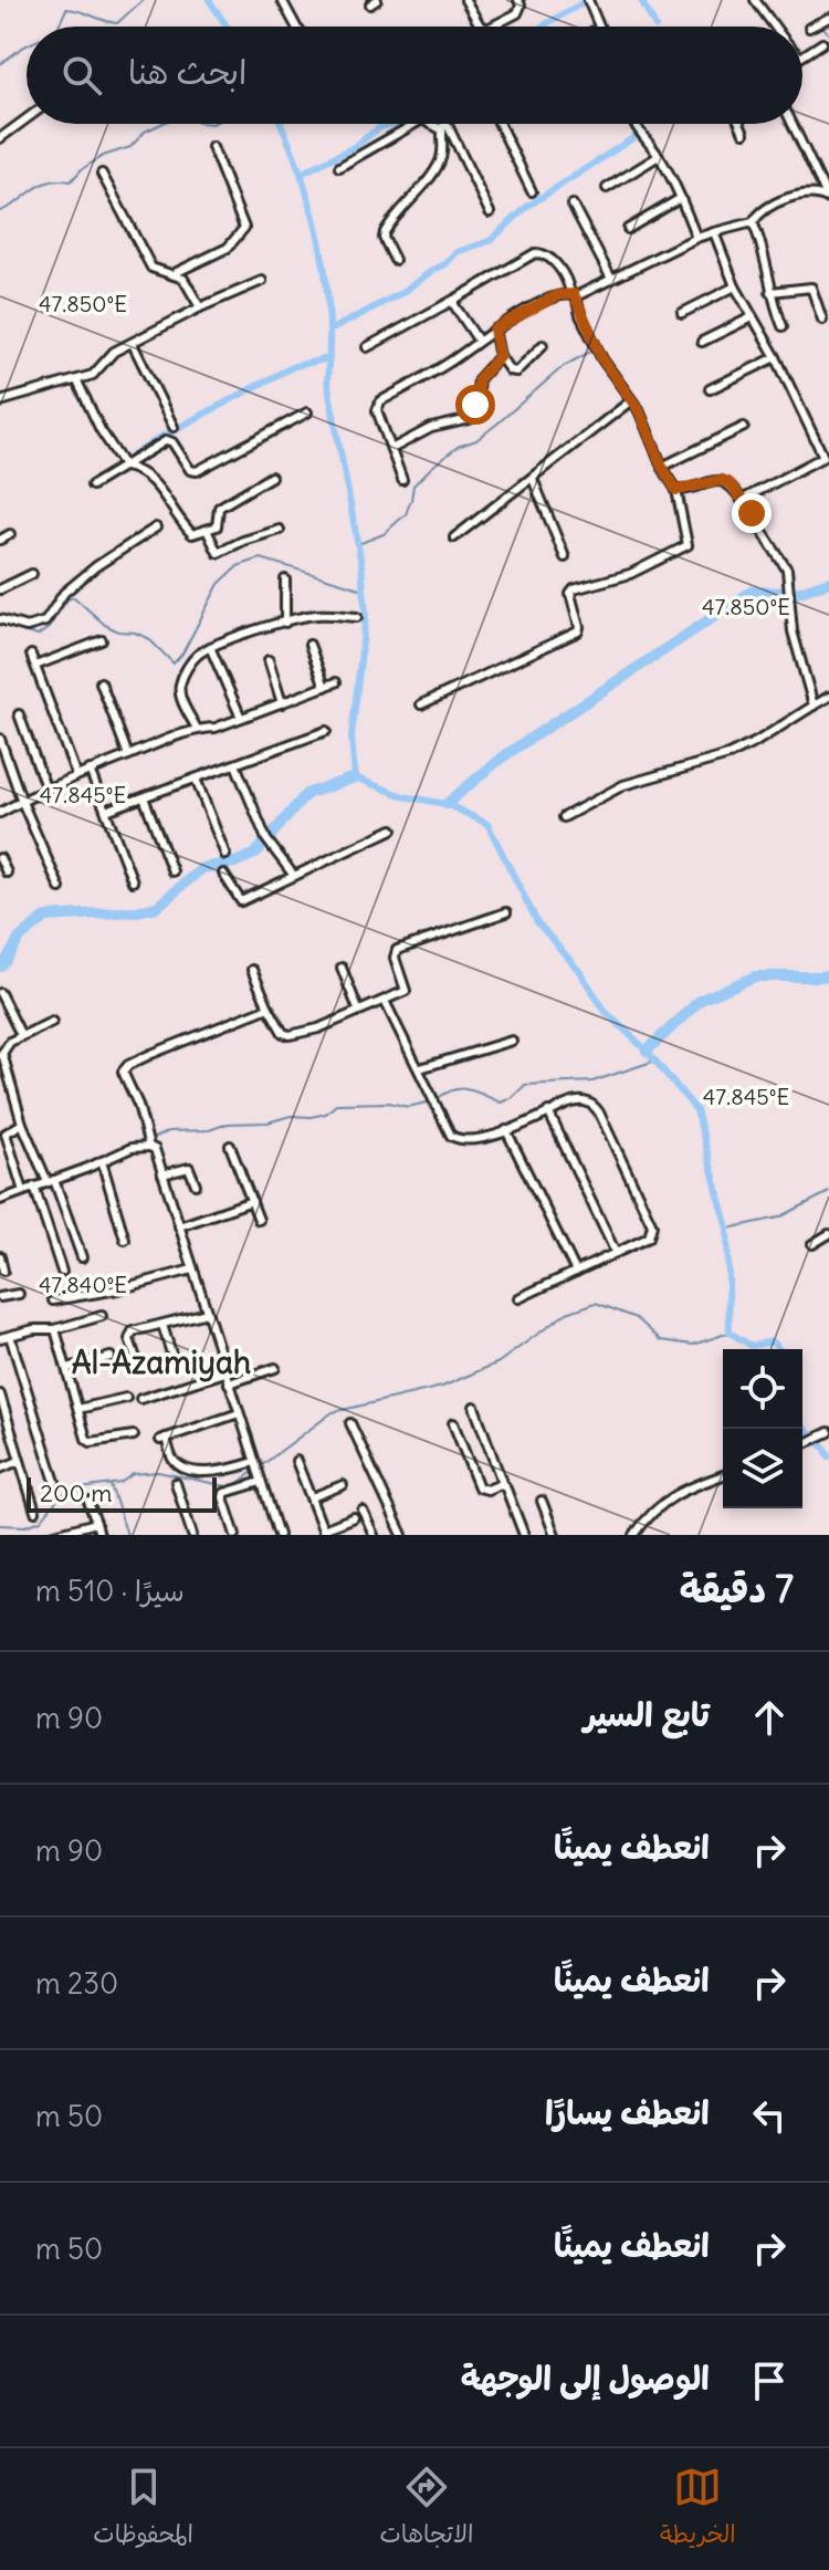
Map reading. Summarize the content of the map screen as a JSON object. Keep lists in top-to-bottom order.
{
  "districts": ["Al-Azamiyah"],
  "scale_bar": "200 m",
  "page": {
    "search": "ابحث هنا",
    "scale": "200 m",
    "heading": ["7 دقيقة", "سيرًا · 510 m"],
    "list": [
      ["تابع السير", "90 m"],
      ["انعطف يمينًا", "90 m"],
      ["انعطف يمينًا", "230 m"],
      ["انعطف يسارًا", "50 m"],
      ["انعطف يمينًا", "50 m"],
      "الوصول إلى الوجهة"
    ],
    "nav": ["الخريطة", "الاتجاهات", "المحفوظات"]
  },
  "coordinates": ["47.850°E", "47.845°E", "47.840°E"]
}
